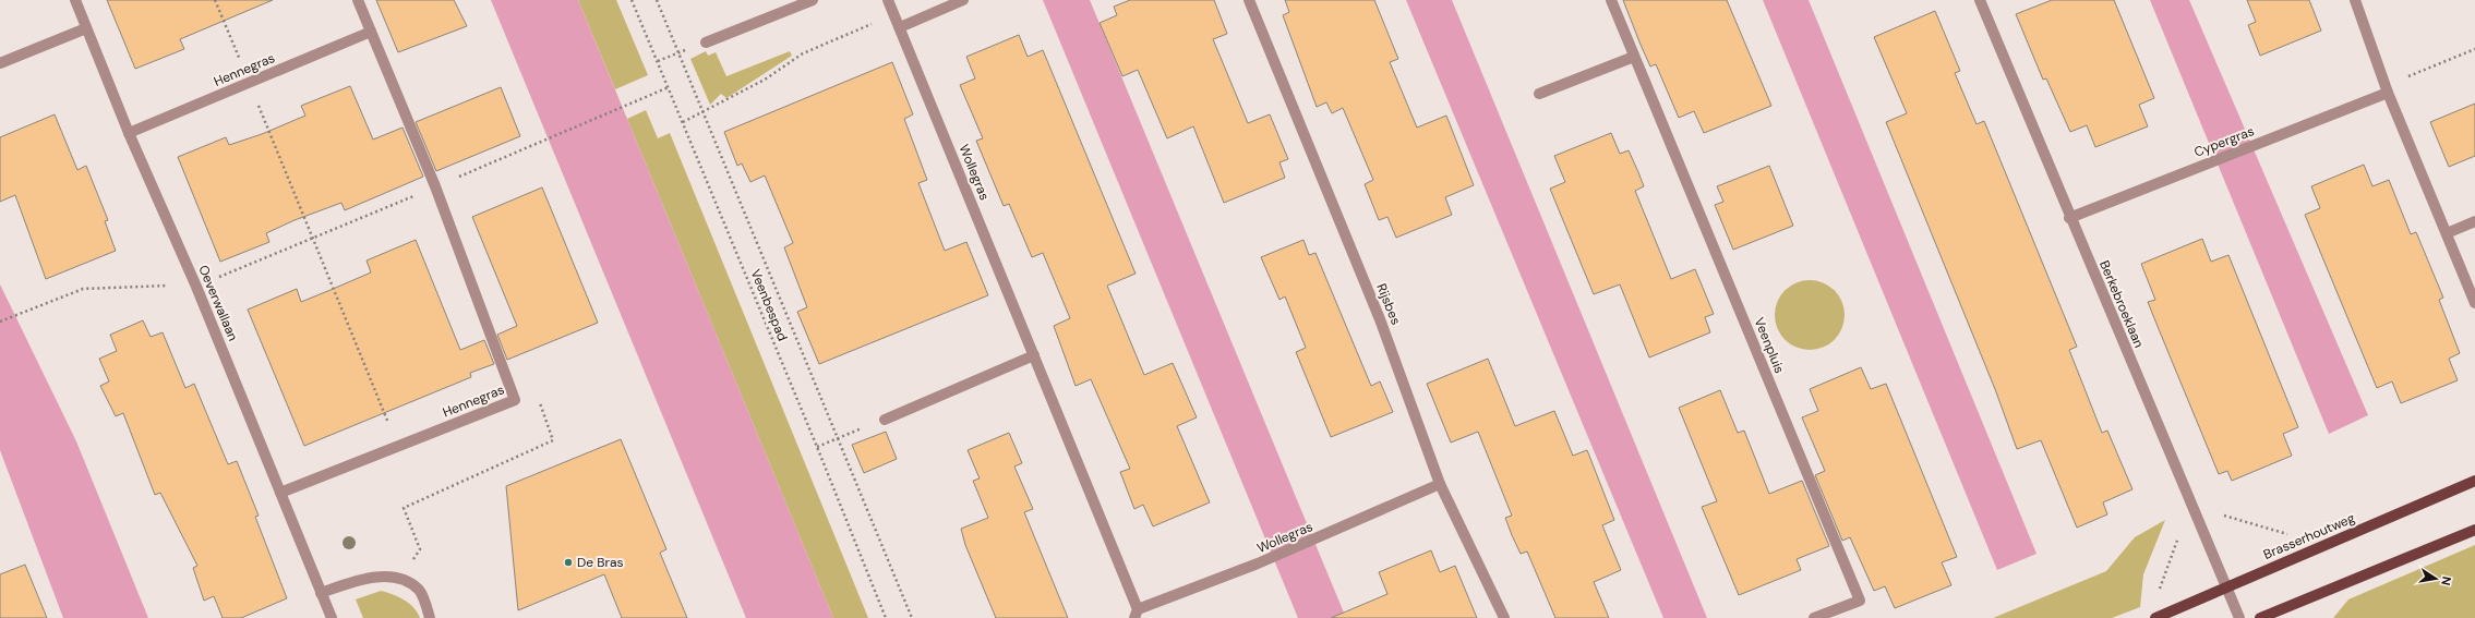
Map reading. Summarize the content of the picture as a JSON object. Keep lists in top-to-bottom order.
{
  "streets": {
    "main road": ["Brasserhoutweg"],
    "street": [
      "Hennegras",
      "Cypergras",
      "Wollegras",
      "Oeverwallaan",
      "Rijsbes",
      "Berkebroeklaan",
      "Veenpluis"
    ],
    "path": ["Veenbespad"]
  },
  "crossings": [
    ["Hennegras", "Oeverwallaan"],
    ["Cypergras", "Berkebroeklaan"],
    ["Wollegras", "Rijsbes"],
    ["Berkebroeklaan", "Brasserhoutweg"]
  ],
  "places": ["De Bras"],
  "north": "right"
}
